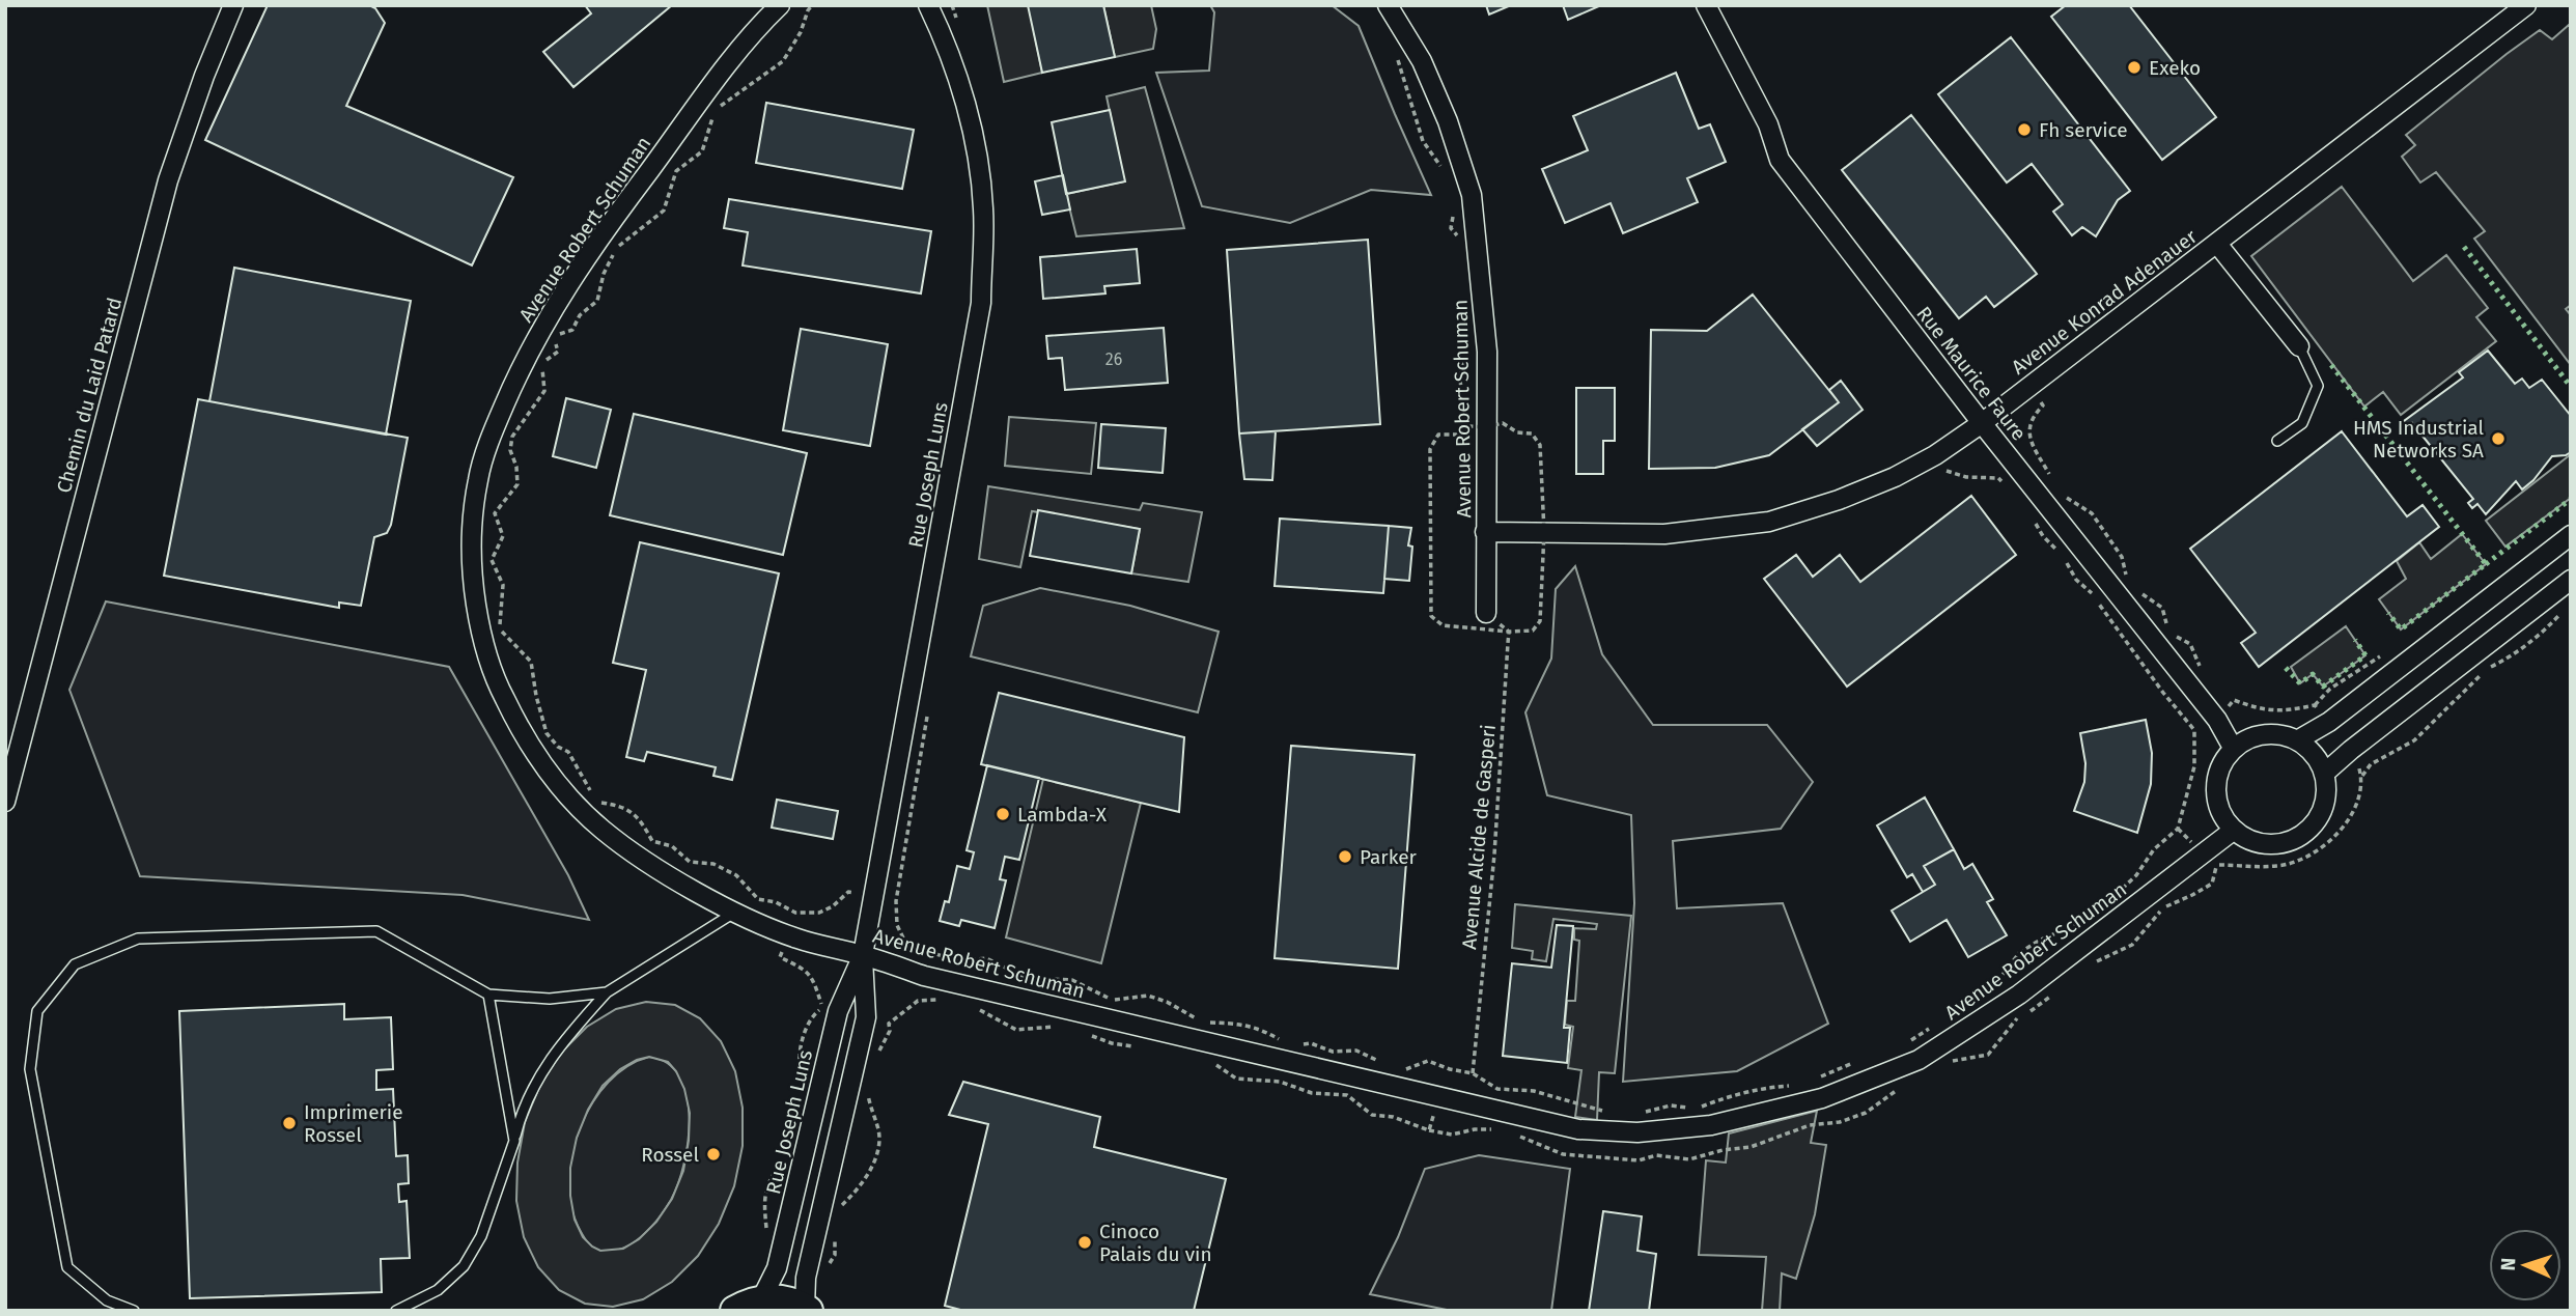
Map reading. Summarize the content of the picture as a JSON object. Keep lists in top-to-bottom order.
{
  "streets": {
    "street": [
      "Avenue Robert Schuman",
      "Avenue Konrad Adenauer",
      "Rue Maurice Faure",
      "Chemin du Laid Patard",
      "Rue Joseph Luns"
    ],
    "path": ["Avenue Alcide de Gasperi"]
  },
  "crossings": [
    ["Avenue Robert Schuman", "Avenue Konrad Adenauer"],
    ["Avenue Robert Schuman", "Rue Maurice Faure"],
    ["Avenue Robert Schuman", "Rue Joseph Luns"],
    ["Avenue Robert Schuman", "Avenue Alcide de Gasperi"],
    ["Avenue Konrad Adenauer", "Rue Maurice Faure"]
  ],
  "places": [
    "Exeko",
    "Fh service",
    "HMS Industrial Networks SA",
    "Lambda-X",
    "Parker",
    "Imprimerie Rossel",
    "Rossel",
    "Cinoco Palais du vin"
  ],
  "house_numbers": ["26"],
  "north": "left"
}
